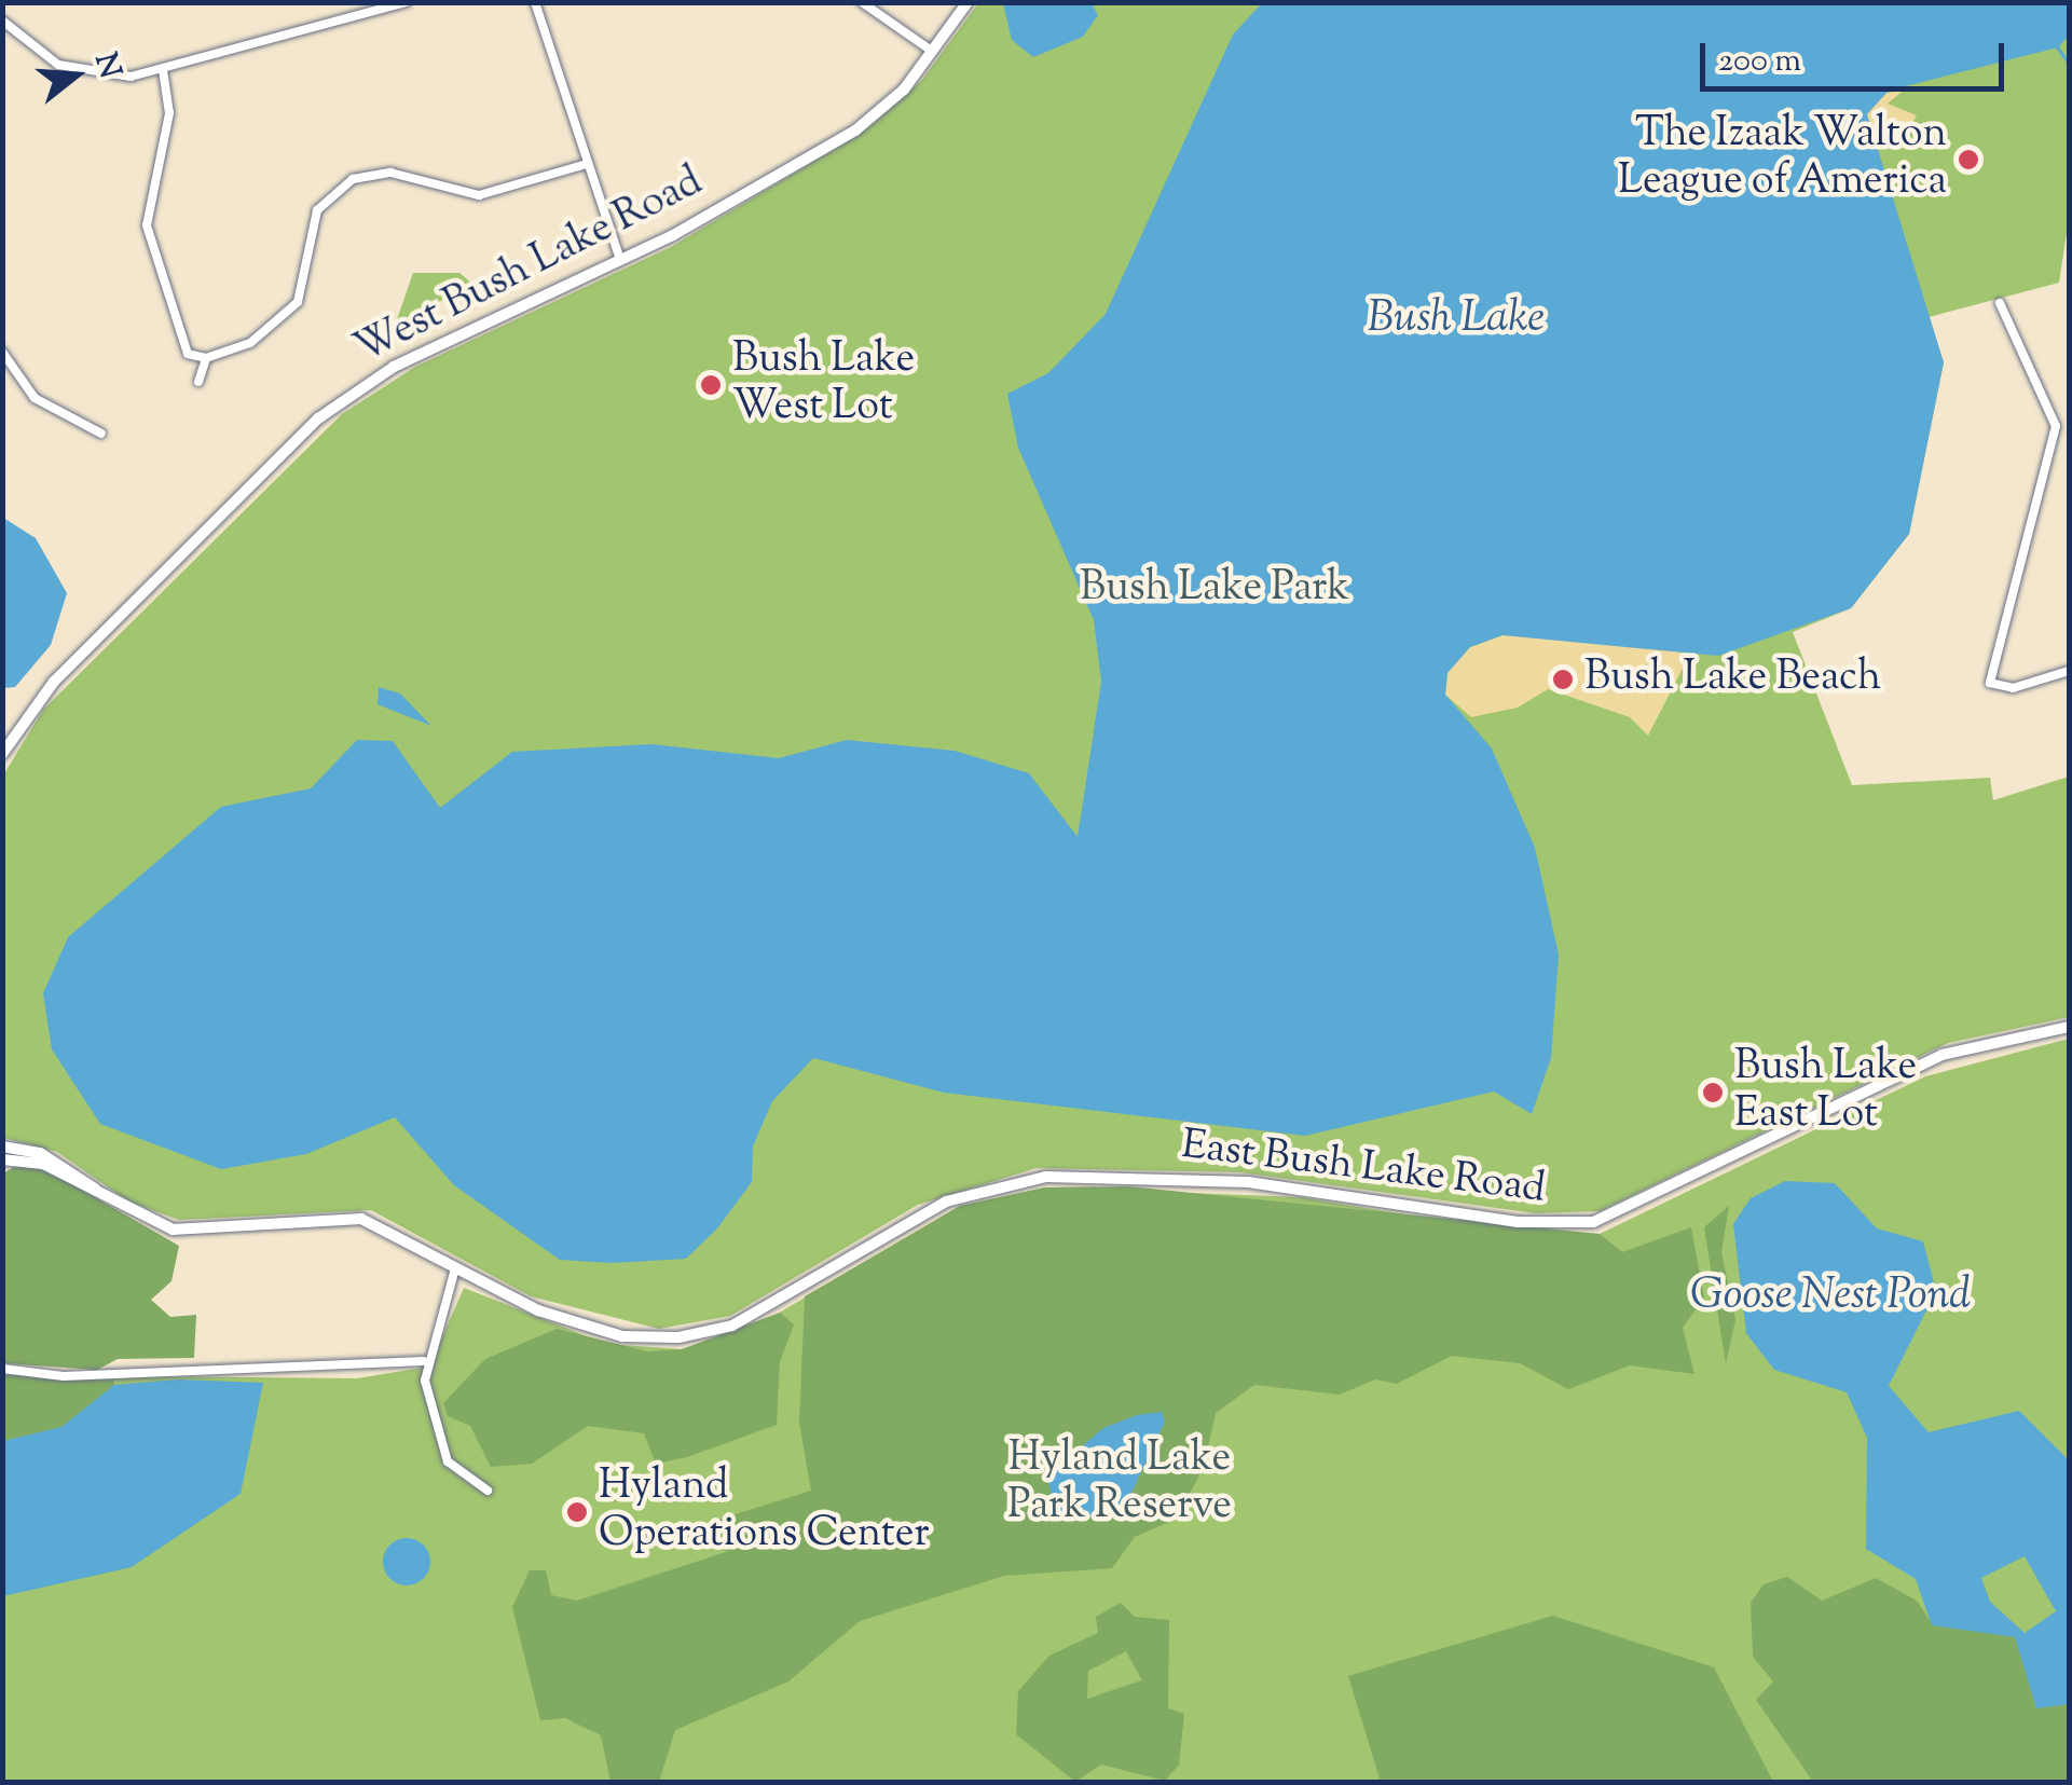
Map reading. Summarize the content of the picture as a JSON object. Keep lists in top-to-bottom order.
{
  "streets": {
    "street": ["West Bush Lake Road", "East Bush Lake Road"]
  },
  "water": ["Bush Lake", "Goose Nest Pond"],
  "parks": ["Bush Lake Park", "Hyland Lake Park Reserve"],
  "places": [
    "The Izaak Walton League of America",
    "Bush Lake West Lot",
    "Bush Lake Beach",
    "Bush Lake East Lot",
    "Hyland Operations Center"
  ],
  "scale_bar": "200 m",
  "north": "right"
}
